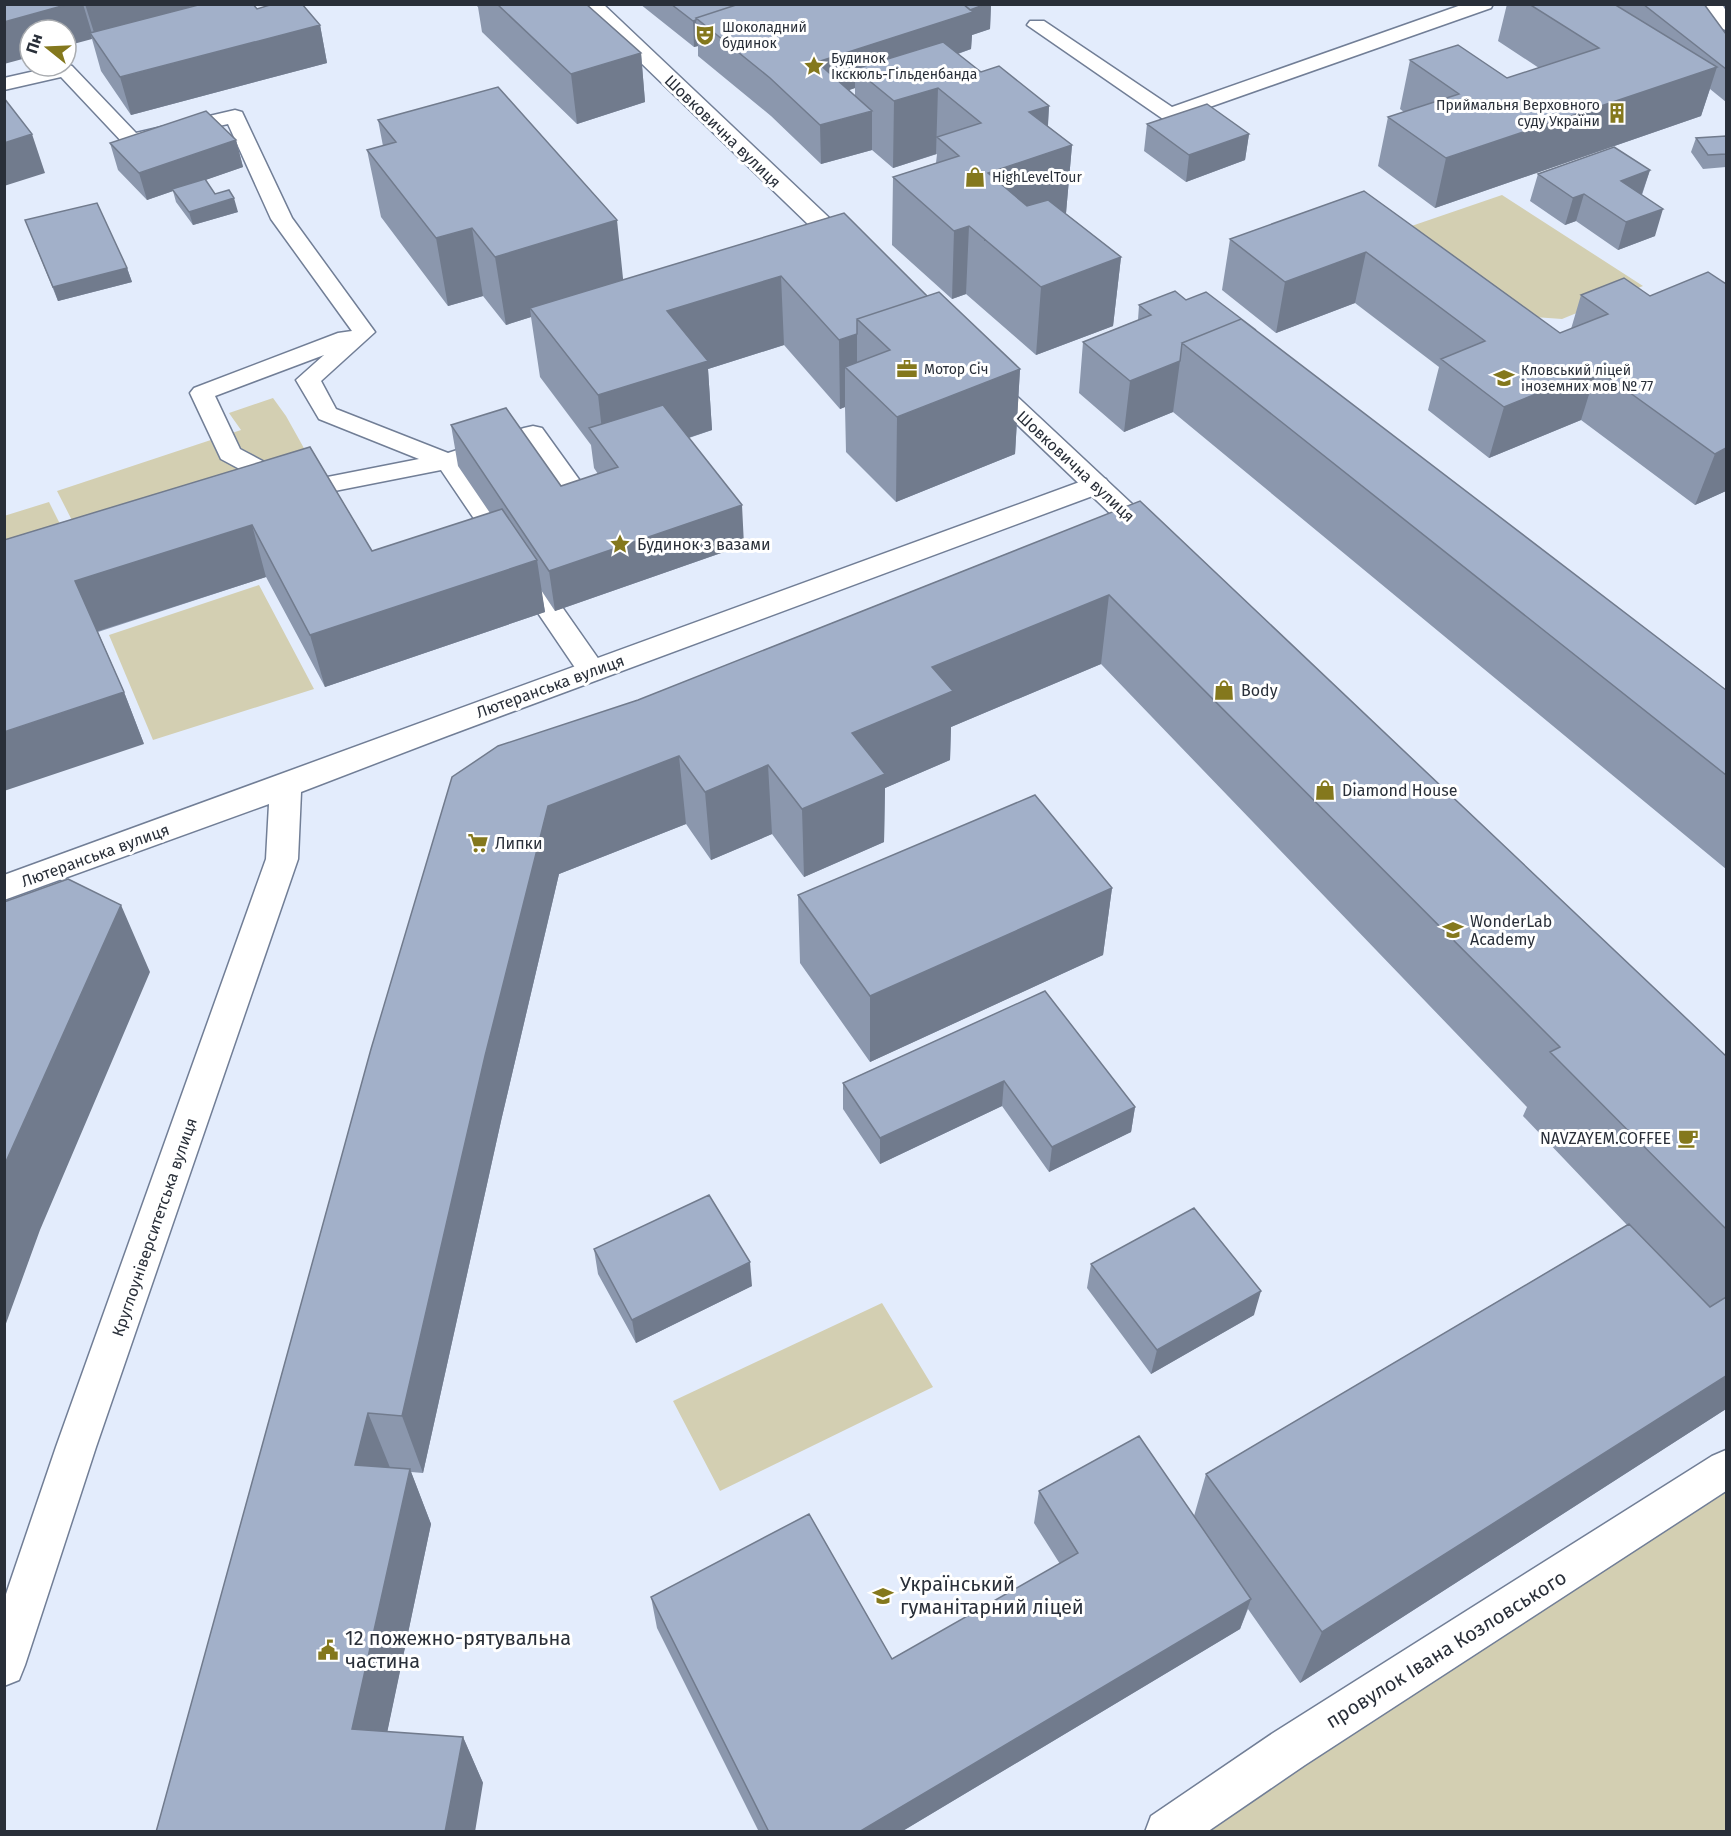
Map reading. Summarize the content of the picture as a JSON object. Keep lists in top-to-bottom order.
{
  "streets": {
    "street": [
      "Шовковична вулиця",
      "Лютеранська вулиця",
      "Круглоуніверситетська вулиця",
      "провулок Івана Козловського"
    ]
  },
  "crossings": [
    ["Шовковична вулиця", "Лютеранська вулиця"],
    ["Лютеранська вулиця", "Круглоуніверситетська вулиця"]
  ],
  "places": {
    "theatre": ["Шоколадний будинок"],
    "place": ["Будинок Ікскюль-Гільденбанда", "Будинок з вазами"],
    "building": ["Приймальня Верховного суду України"],
    "shop": ["HighLevelTour", "Body", "Diamond House"],
    "office": ["Мотор Січ"],
    "school or university": ["Кловський ліцей іноземних мов № 77", "WonderLab Academy", "Український гуманітарний ліцей"],
    "supermarket": ["Липки"],
    "cafe": ["NAVZAYEM.COFFEE"],
    "public building": ["12 пожежно-рятувальна частина"]
  },
  "north": "left"
}
